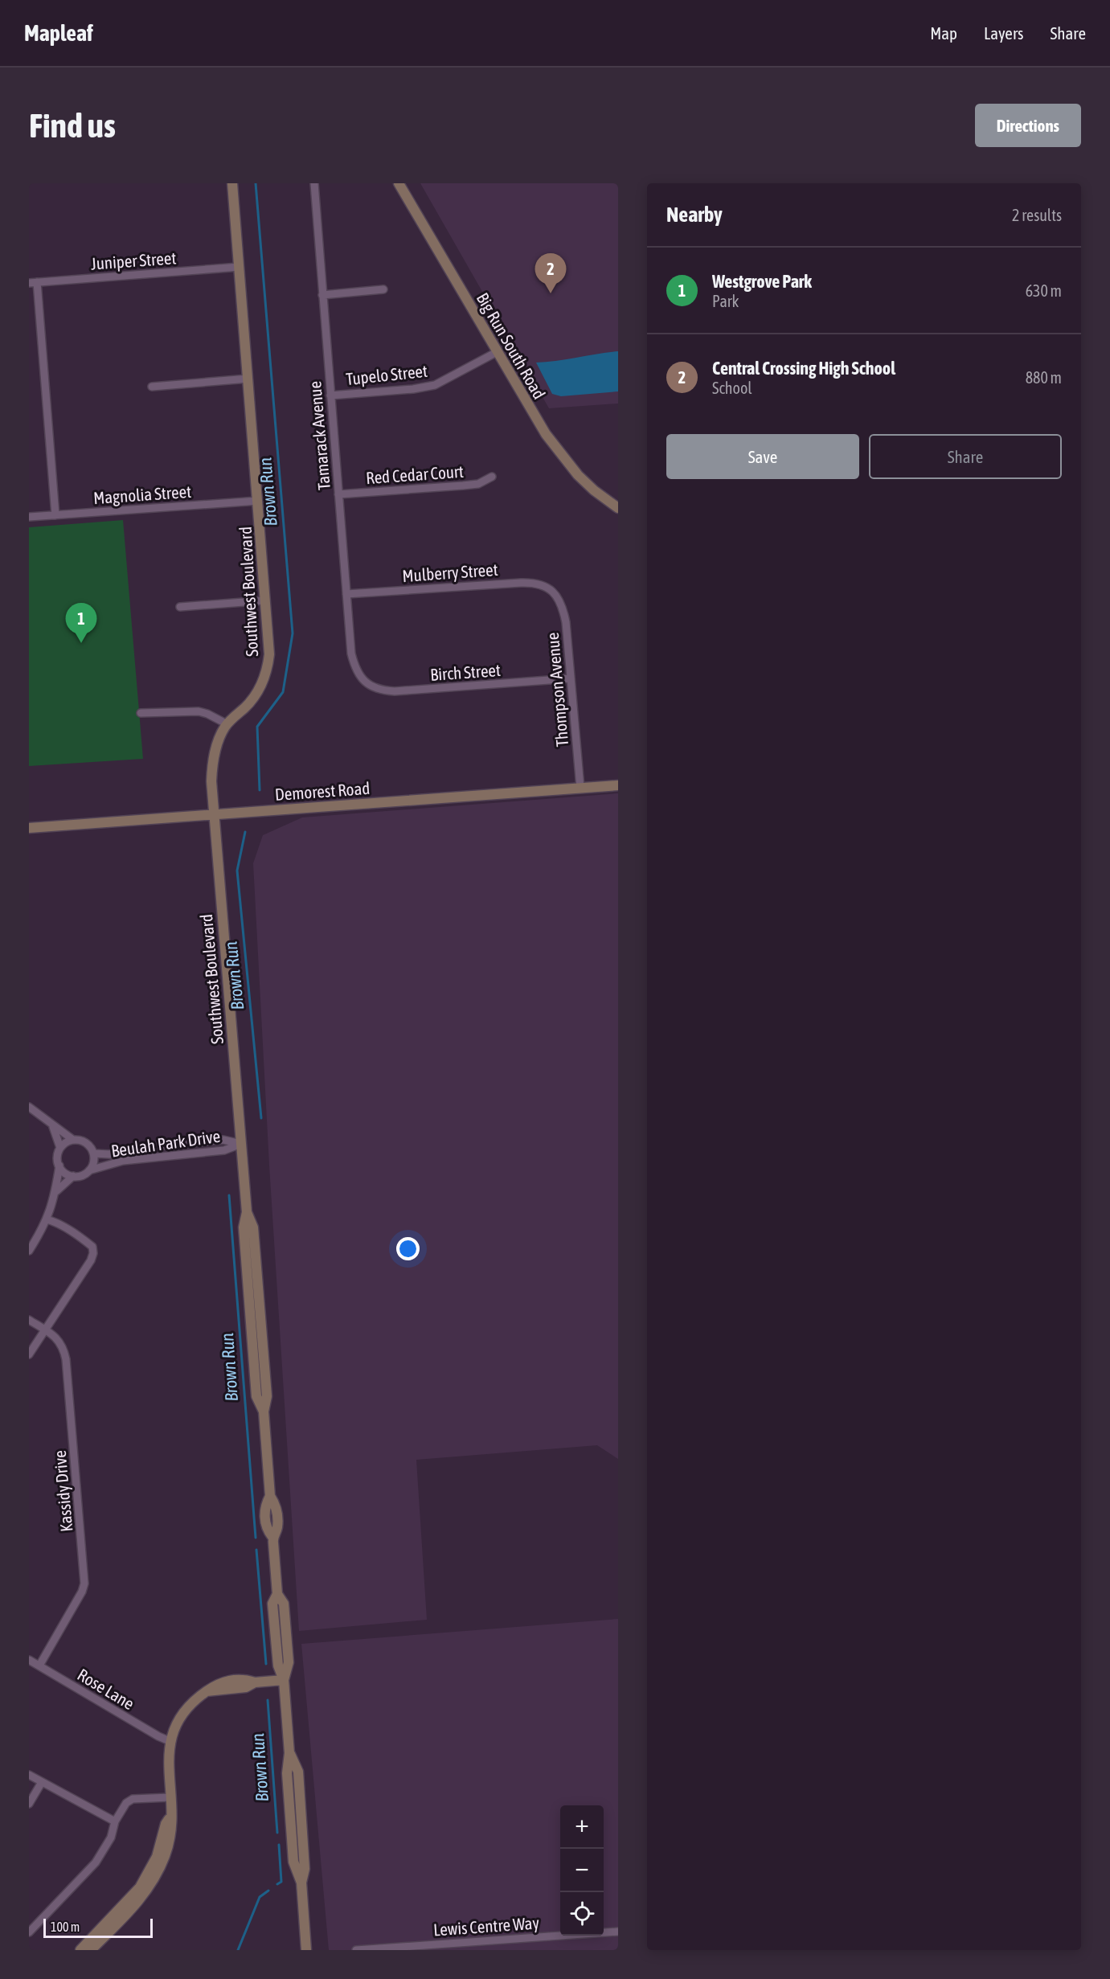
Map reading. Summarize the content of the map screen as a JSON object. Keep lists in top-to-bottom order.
{
  "streets": {
    "street": [
      "Juniper Street",
      "Big Run South Road",
      "Tupelo Street",
      "Tamarack Avenue",
      "Red Cedar Court",
      "Magnolia Street",
      "Mulberry Street",
      "Southwest Boulevard",
      "Birch Street",
      "Thompson Avenue",
      "Demorest Road",
      "Beulah Park Drive",
      "Kassidy Drive",
      "Rose Lane",
      "Lewis Centre Way"
    ]
  },
  "crossings": [
    ["Juniper Street", "Southwest Boulevard"],
    ["Big Run South Road", "Tupelo Street"],
    ["Tupelo Street", "Tamarack Avenue"],
    ["Tamarack Avenue", "Red Cedar Court"],
    ["Tamarack Avenue", "Mulberry Street"],
    ["Tamarack Avenue", "Birch Street"],
    ["Magnolia Street", "Southwest Boulevard"],
    ["Mulberry Street", "Thompson Avenue"],
    ["Southwest Boulevard", "Demorest Road"],
    ["Southwest Boulevard", "Beulah Park Drive"],
    ["Birch Street", "Thompson Avenue"],
    ["Thompson Avenue", "Demorest Road"],
    ["Kassidy Drive", "Rose Lane"]
  ],
  "water": ["Brown Run"],
  "scale_bar": "100 m",
  "page": {
    "header": "Mapleaf",
    "nav": ["Map", "Layers", "Share"],
    "buttons": [
      "Directions",
      ["Save", "Share"]
    ],
    "title": "Find us",
    "heading": ["Nearby", "2 results"],
    "list": [
      {
        "mark": "1",
        "name": "Westgrove Park",
        "note": "Park",
        "value": "630 m"
      },
      {
        "mark": "2",
        "name": "Central Crossing High School",
        "note": "School",
        "value": "880 m"
      }
    ],
    "pins": ["2", "1"],
    "map_buttons": ["+", "−"],
    "scale": "100 m"
  }
}
